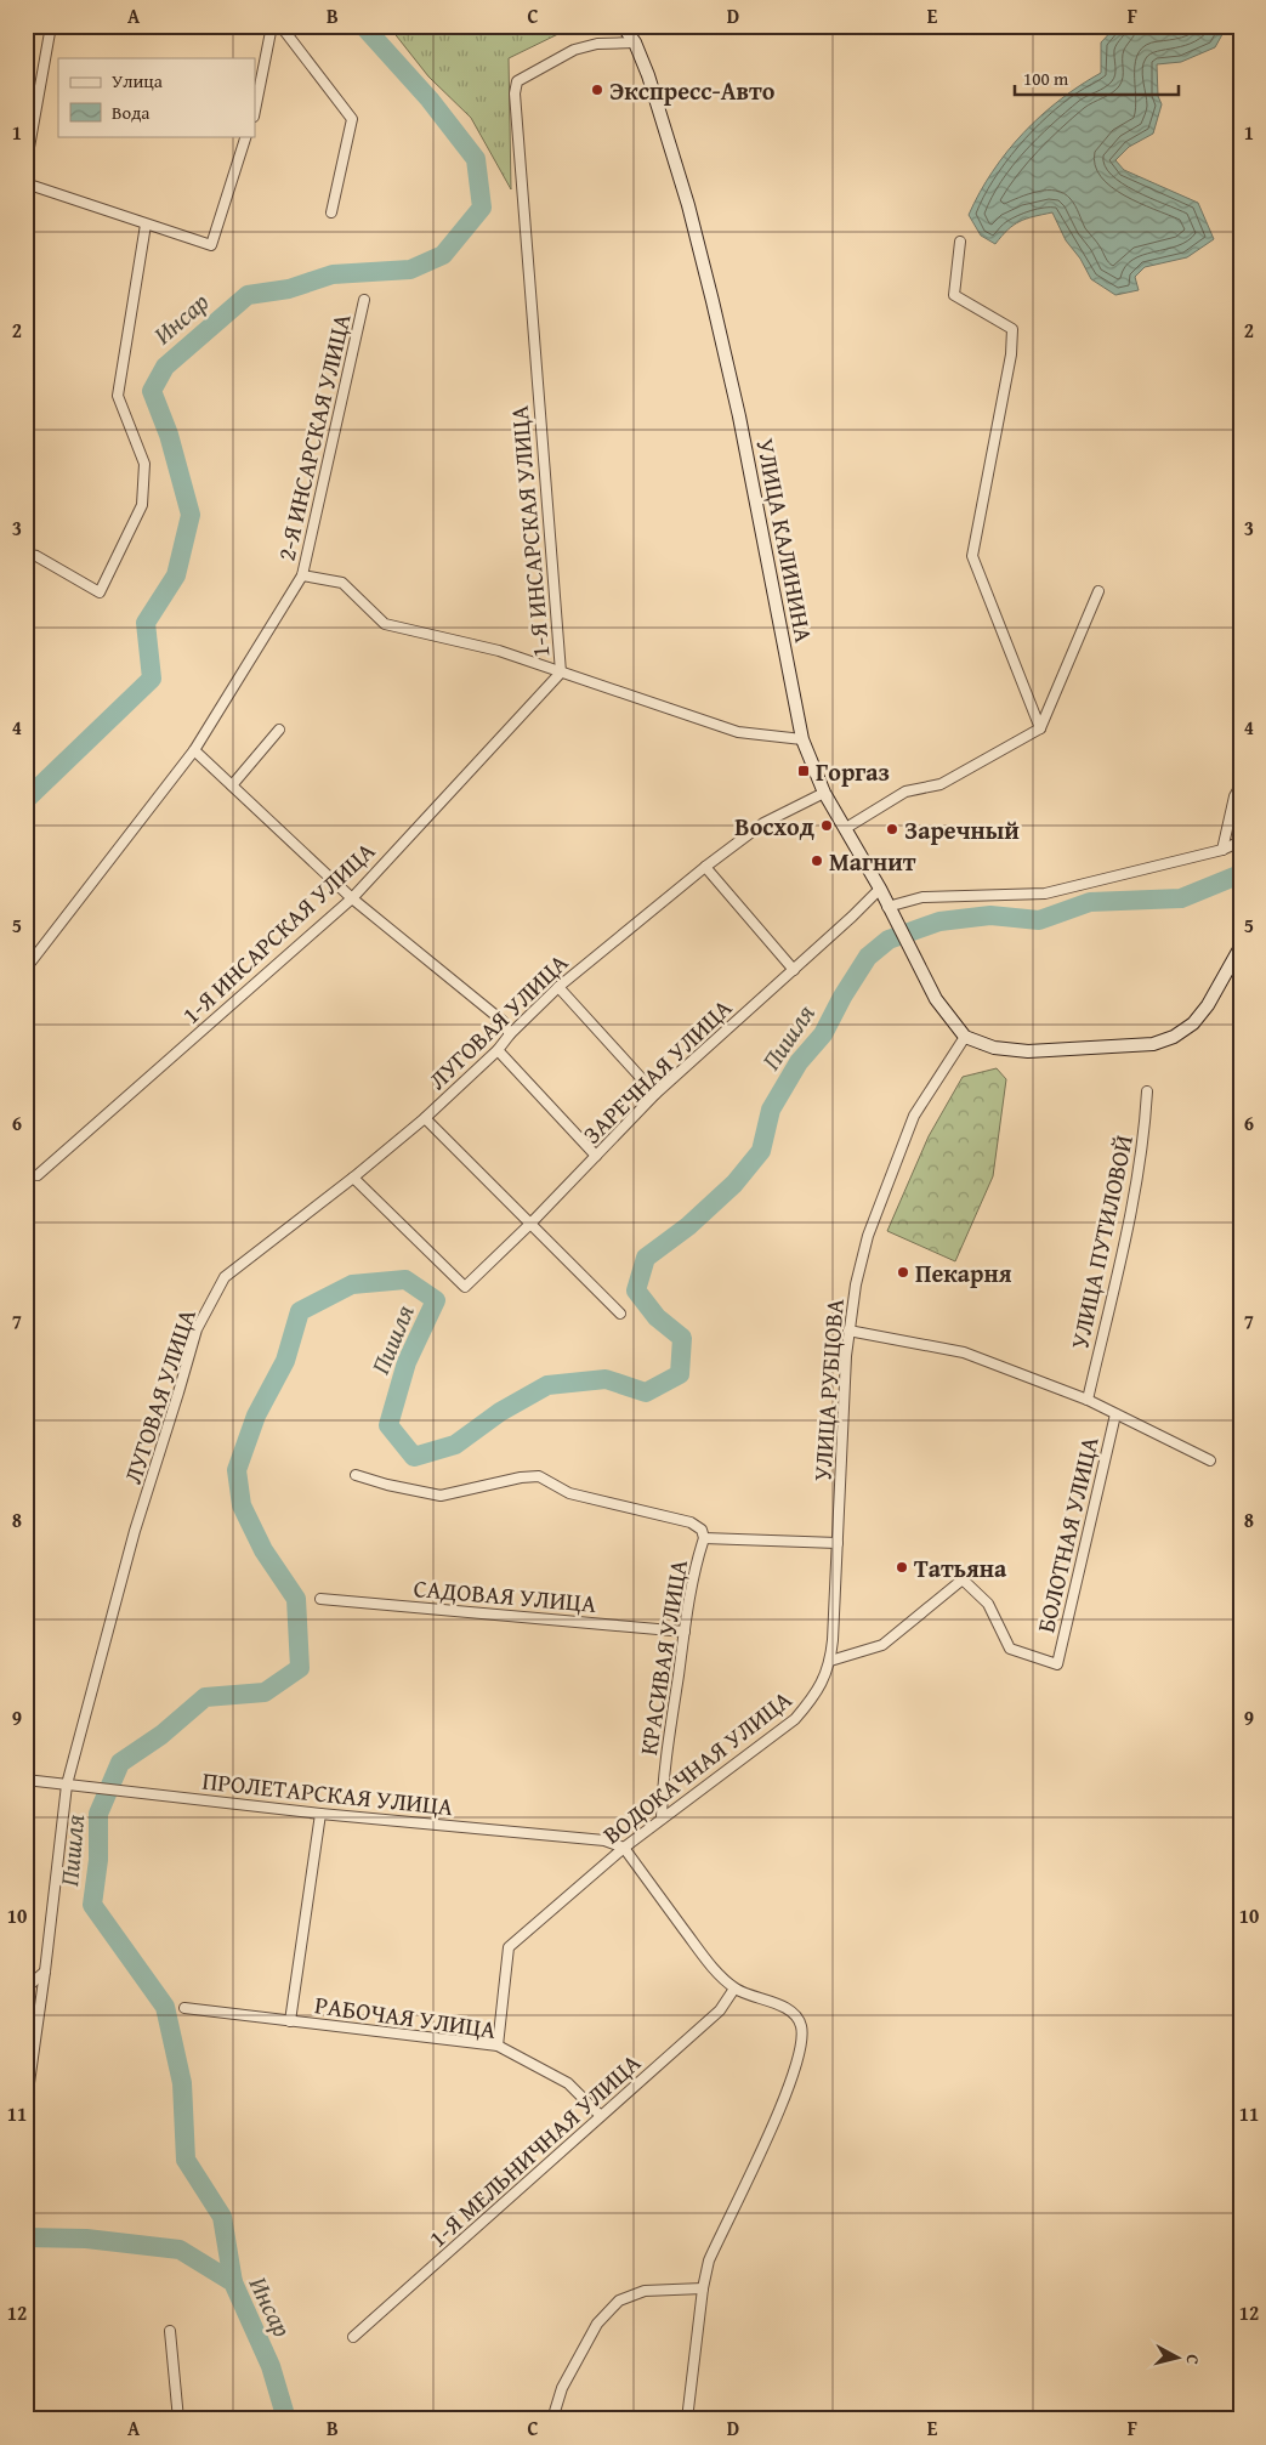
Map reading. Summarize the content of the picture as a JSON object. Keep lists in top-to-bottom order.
{
  "streets": {
    "main road": ["УЛИЦА КАЛИНИНА"],
    "street": [
      "2-Я ИНСАРСКАЯ УЛИЦА",
      "1-Я ИНСАРСКАЯ УЛИЦА",
      "ЛУГОВАЯ УЛИЦА",
      "ЗАРЕЧНАЯ УЛИЦА",
      "УЛИЦА ПУТИЛОВОЙ",
      "УЛИЦА РУБЦОВА",
      "БОЛОТНАЯ УЛИЦА",
      "САДОВАЯ УЛИЦА",
      "КРАСИВАЯ УЛИЦА",
      "ВОДОКАЧНАЯ УЛИЦА",
      "ПРОЛЕТАРСКАЯ УЛИЦА",
      "РАБОЧАЯ УЛИЦА",
      "1-Я МЕЛЬНИЧНАЯ УЛИЦА"
    ]
  },
  "crossings": [
    ["1-Я ИНСАРСКАЯ УЛИЦА", "УЛИЦА КАЛИНИНА"],
    ["УЛИЦА КАЛИНИНА", "ЛУГОВАЯ УЛИЦА"],
    ["УЛИЦА КАЛИНИНА", "ЗАРЕЧНАЯ УЛИЦА"],
    ["УЛИЦА КАЛИНИНА", "УЛИЦА РУБЦОВА"],
    ["ЛУГОВАЯ УЛИЦА", "ЗАРЕЧНАЯ УЛИЦА"],
    ["ЛУГОВАЯ УЛИЦА", "ПРОЛЕТАРСКАЯ УЛИЦА"],
    ["УЛИЦА РУБЦОВА", "БОЛОТНАЯ УЛИЦА"],
    ["УЛИЦА РУБЦОВА", "ВОДОКАЧНАЯ УЛИЦА"],
    ["БОЛОТНАЯ УЛИЦА", "ВОДОКАЧНАЯ УЛИЦА"],
    ["САДОВАЯ УЛИЦА", "КРАСИВАЯ УЛИЦА"],
    ["КРАСИВАЯ УЛИЦА", "ВОДОКАЧНАЯ УЛИЦА"],
    ["ВОДОКАЧНАЯ УЛИЦА", "ПРОЛЕТАРСКАЯ УЛИЦА"],
    ["ВОДОКАЧНАЯ УЛИЦА", "РАБОЧАЯ УЛИЦА"],
    ["РАБОЧАЯ УЛИЦА", "1-Я МЕЛЬНИЧНАЯ УЛИЦА"]
  ],
  "water": ["Инсар", "Пишля"],
  "places": {
    "other": [
      "Экспресс-Авто",
      "Восход",
      "Заречный",
      "Магнит",
      "Пекарня",
      "Татьяна"
    ],
    "transit": ["Горгаз"]
  },
  "legend": ["Улица", "Вода"],
  "scale_bar": "100 m",
  "north": "right",
  "grid": {
    "columns": [
      "A",
      "B",
      "C",
      "D",
      "E",
      "F"
    ],
    "rows": [
      "1",
      "2",
      "3",
      "4",
      "5",
      "6",
      "7",
      "8",
      "9",
      "10",
      "11",
      "12"
    ]
  }
}
